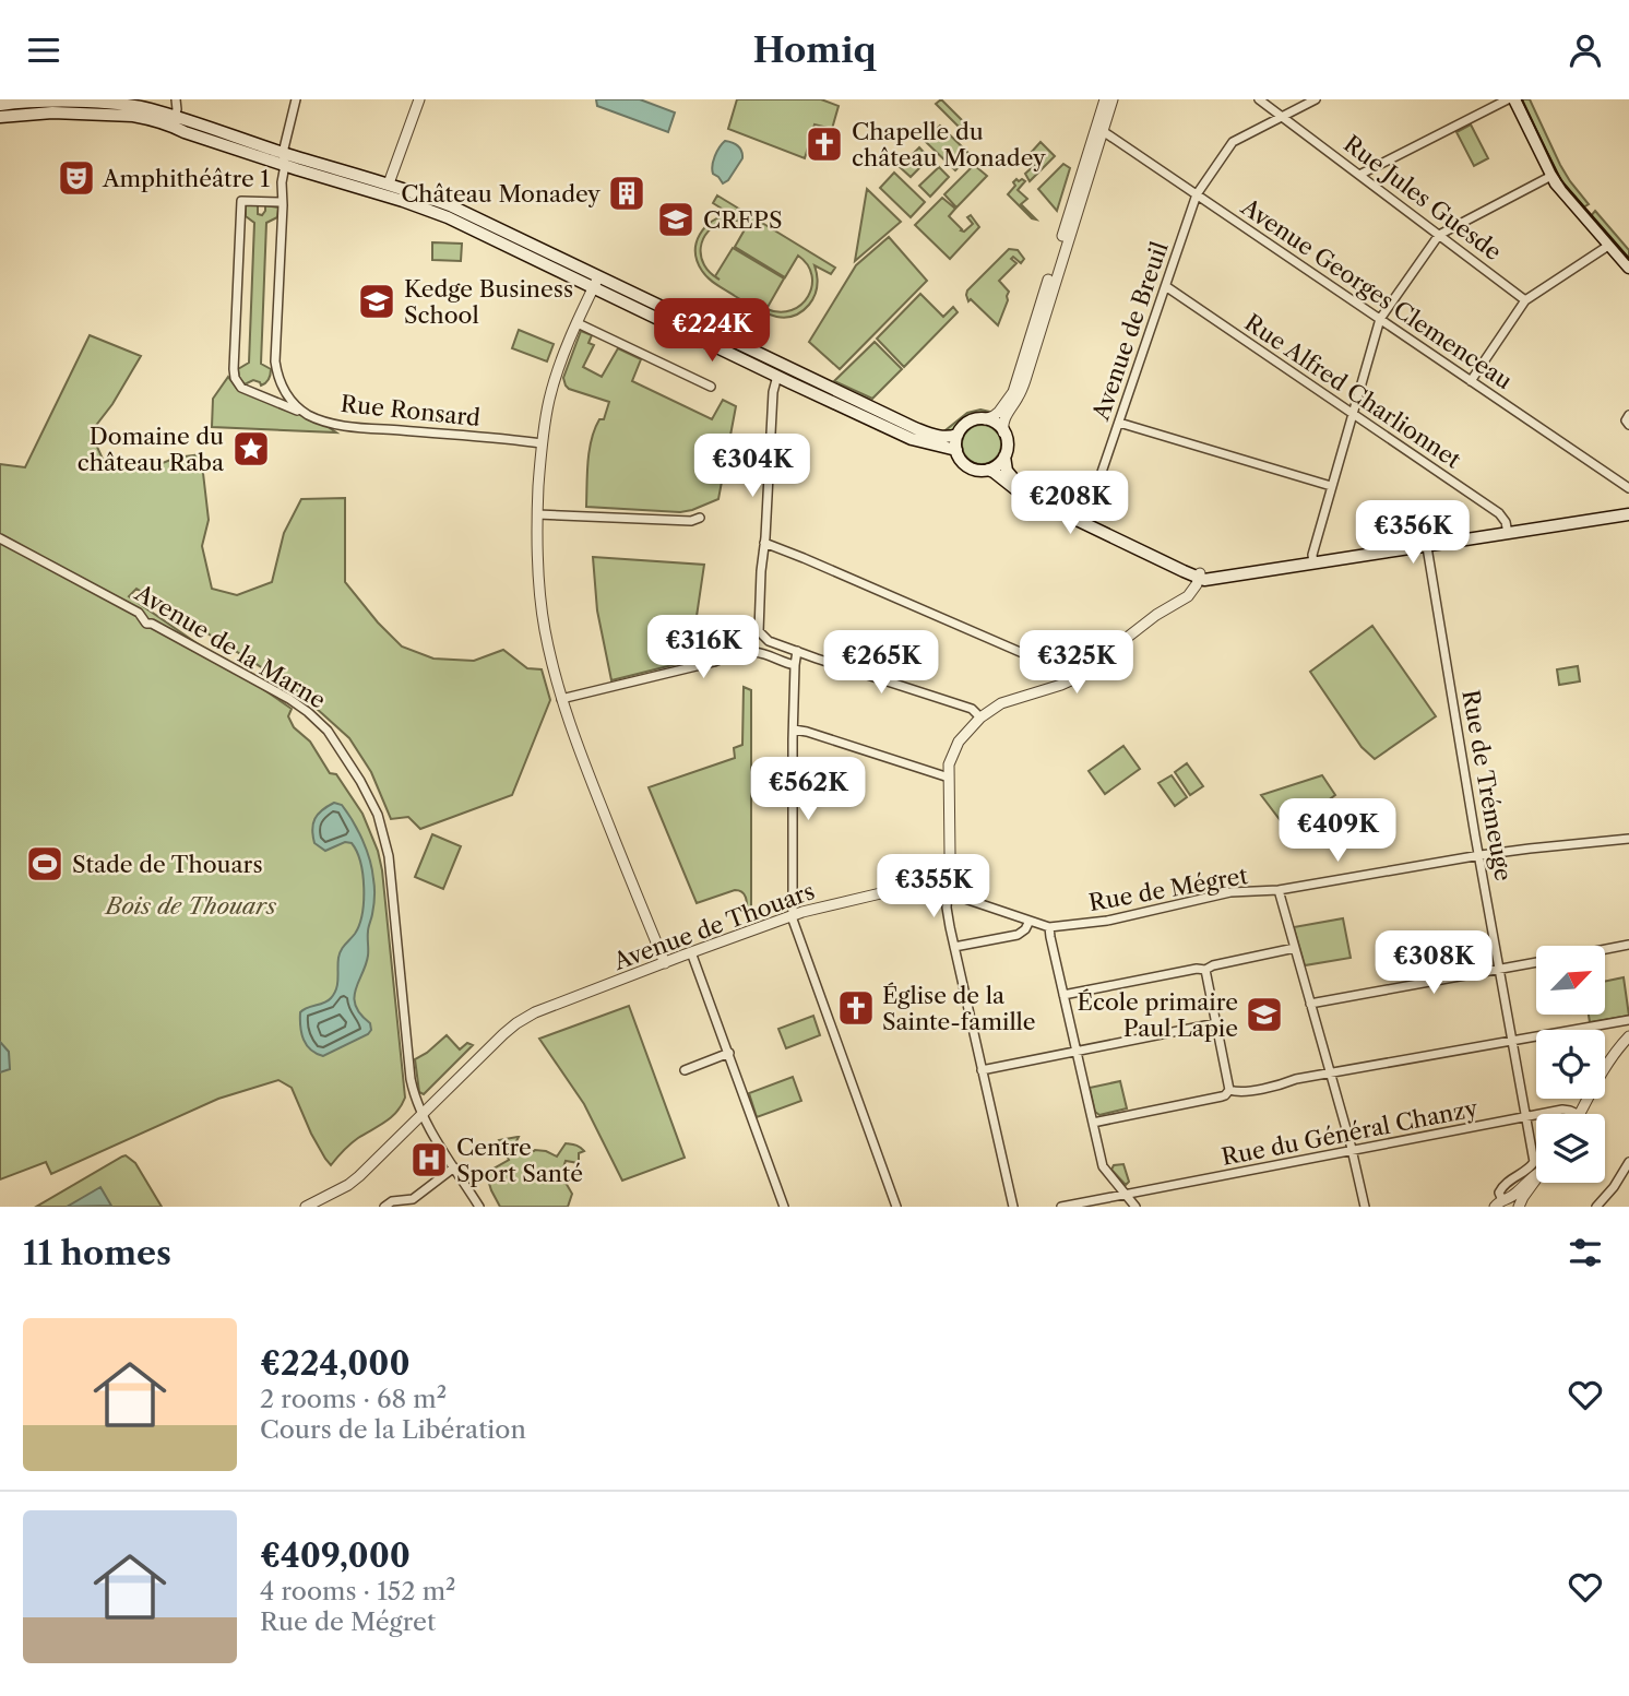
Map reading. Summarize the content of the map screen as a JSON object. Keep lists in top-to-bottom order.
{
  "streets": {
    "street": [
      "Rue Jules Guesde",
      "Avenue Georges Clemenceau",
      "Avenue de Breuil",
      "Rue Alfred Charlionnet",
      "Rue Ronsard",
      "Avenue de la Marne",
      "Rue de Trémeuge",
      "Rue de Mégret",
      "Avenue de Thouars",
      "Rue du Général Chanzy"
    ]
  },
  "crossings": [
    ["Rue Jules Guesde", "Avenue de Breuil"],
    ["Avenue Georges Clemenceau", "Avenue de Breuil"],
    ["Avenue de Breuil", "Rue Alfred Charlionnet"],
    ["Avenue de la Marne", "Avenue de Thouars"],
    ["Rue de Trémeuge", "Rue de Mégret"],
    ["Rue de Trémeuge", "Rue du Général Chanzy"],
    ["Rue de Mégret", "Avenue de Thouars"]
  ],
  "parks": ["Bois de Thouars"],
  "places": {
    "church": ["Chapelle du château Monadey", "Église de la Sainte-famille"],
    "theatre": ["Amphithéâtre 1"],
    "building": ["Château Monadey"],
    "school or university": ["CREPS", "Kedge Business School", "École primaire Paul Lapie"],
    "place": ["Domaine du château Raba"],
    "sports": ["Stade de Thouars"],
    "hospital": ["Centre Sport Santé"]
  },
  "north": "top right",
  "page": {
    "header": "Homiq",
    "price": [
      "€224K",
      "€304K",
      "€208K",
      "€356K",
      "€316K",
      "€265K",
      "€325K",
      "€562K",
      "€409K",
      "€355K",
      "€308K"
    ],
    "heading": "11 homes",
    "list": [
      {
        "name": "€224,000",
        "note": "2 rooms · 68 m² · Cours de la Libération"
      },
      {
        "name": "€409,000",
        "note": "4 rooms · 152 m² · Rue de Mégret"
      }
    ]
  }
}
